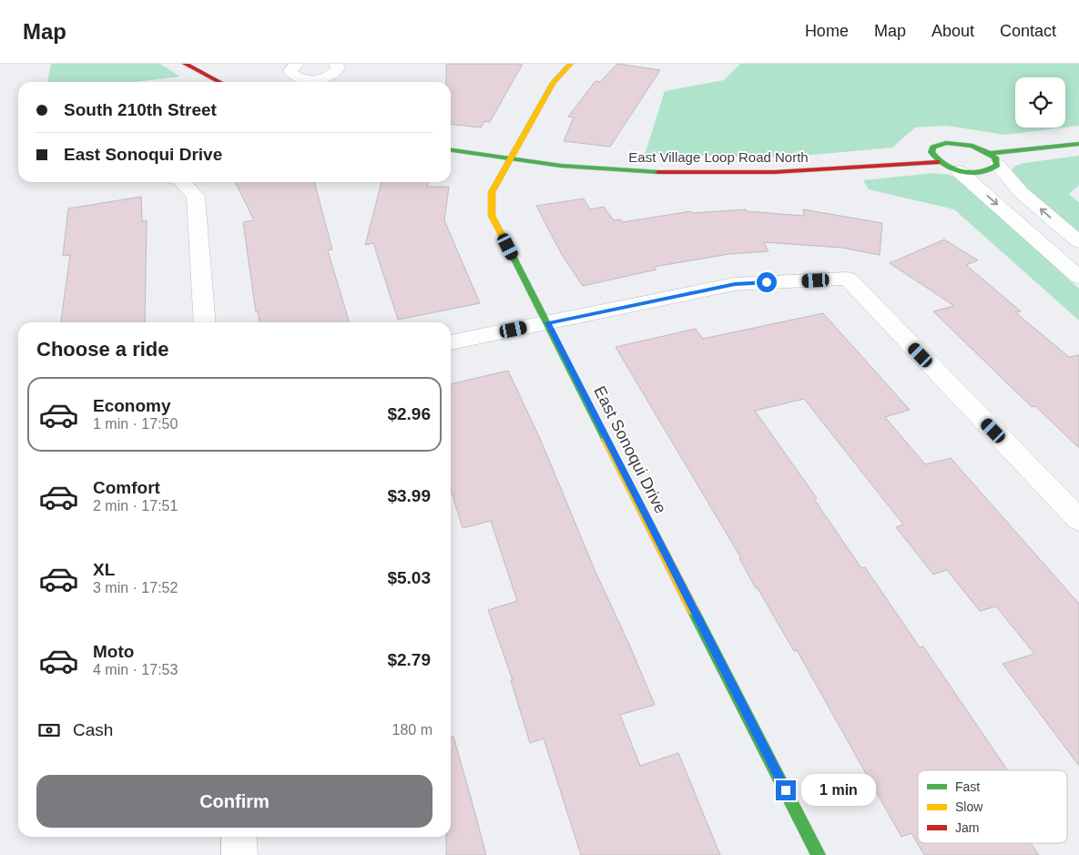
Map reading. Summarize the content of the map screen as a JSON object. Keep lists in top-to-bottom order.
{
  "streets": {
    "street": ["East Village Loop Road North", "East Sonoqui Drive"]
  },
  "crossings": [
    ["East Village Loop Road North", "East Sonoqui Drive"]
  ],
  "legend": ["Fast", "Slow", "Jam"],
  "page": {
    "header": "Map",
    "nav": [
      "Home",
      "Map",
      "About",
      "Contact"
    ],
    "banner": ["South 210th Street", "East Sonoqui Drive"],
    "heading": "Choose a ride",
    "list": [
      {
        "name": "Economy",
        "note": "1 min · 17:50",
        "value": "$2.96"
      },
      {
        "name": "Comfort",
        "note": "2 min · 17:51",
        "value": "$3.99"
      },
      {
        "name": "XL",
        "note": "3 min · 17:52",
        "value": "$5.03"
      },
      {
        "name": "Moto",
        "note": "4 min · 17:53",
        "value": "$2.79"
      }
    ],
    "pay": ["Cash", "180 m"],
    "buttons": "Confirm",
    "bubble": "1 min"
  }
}
